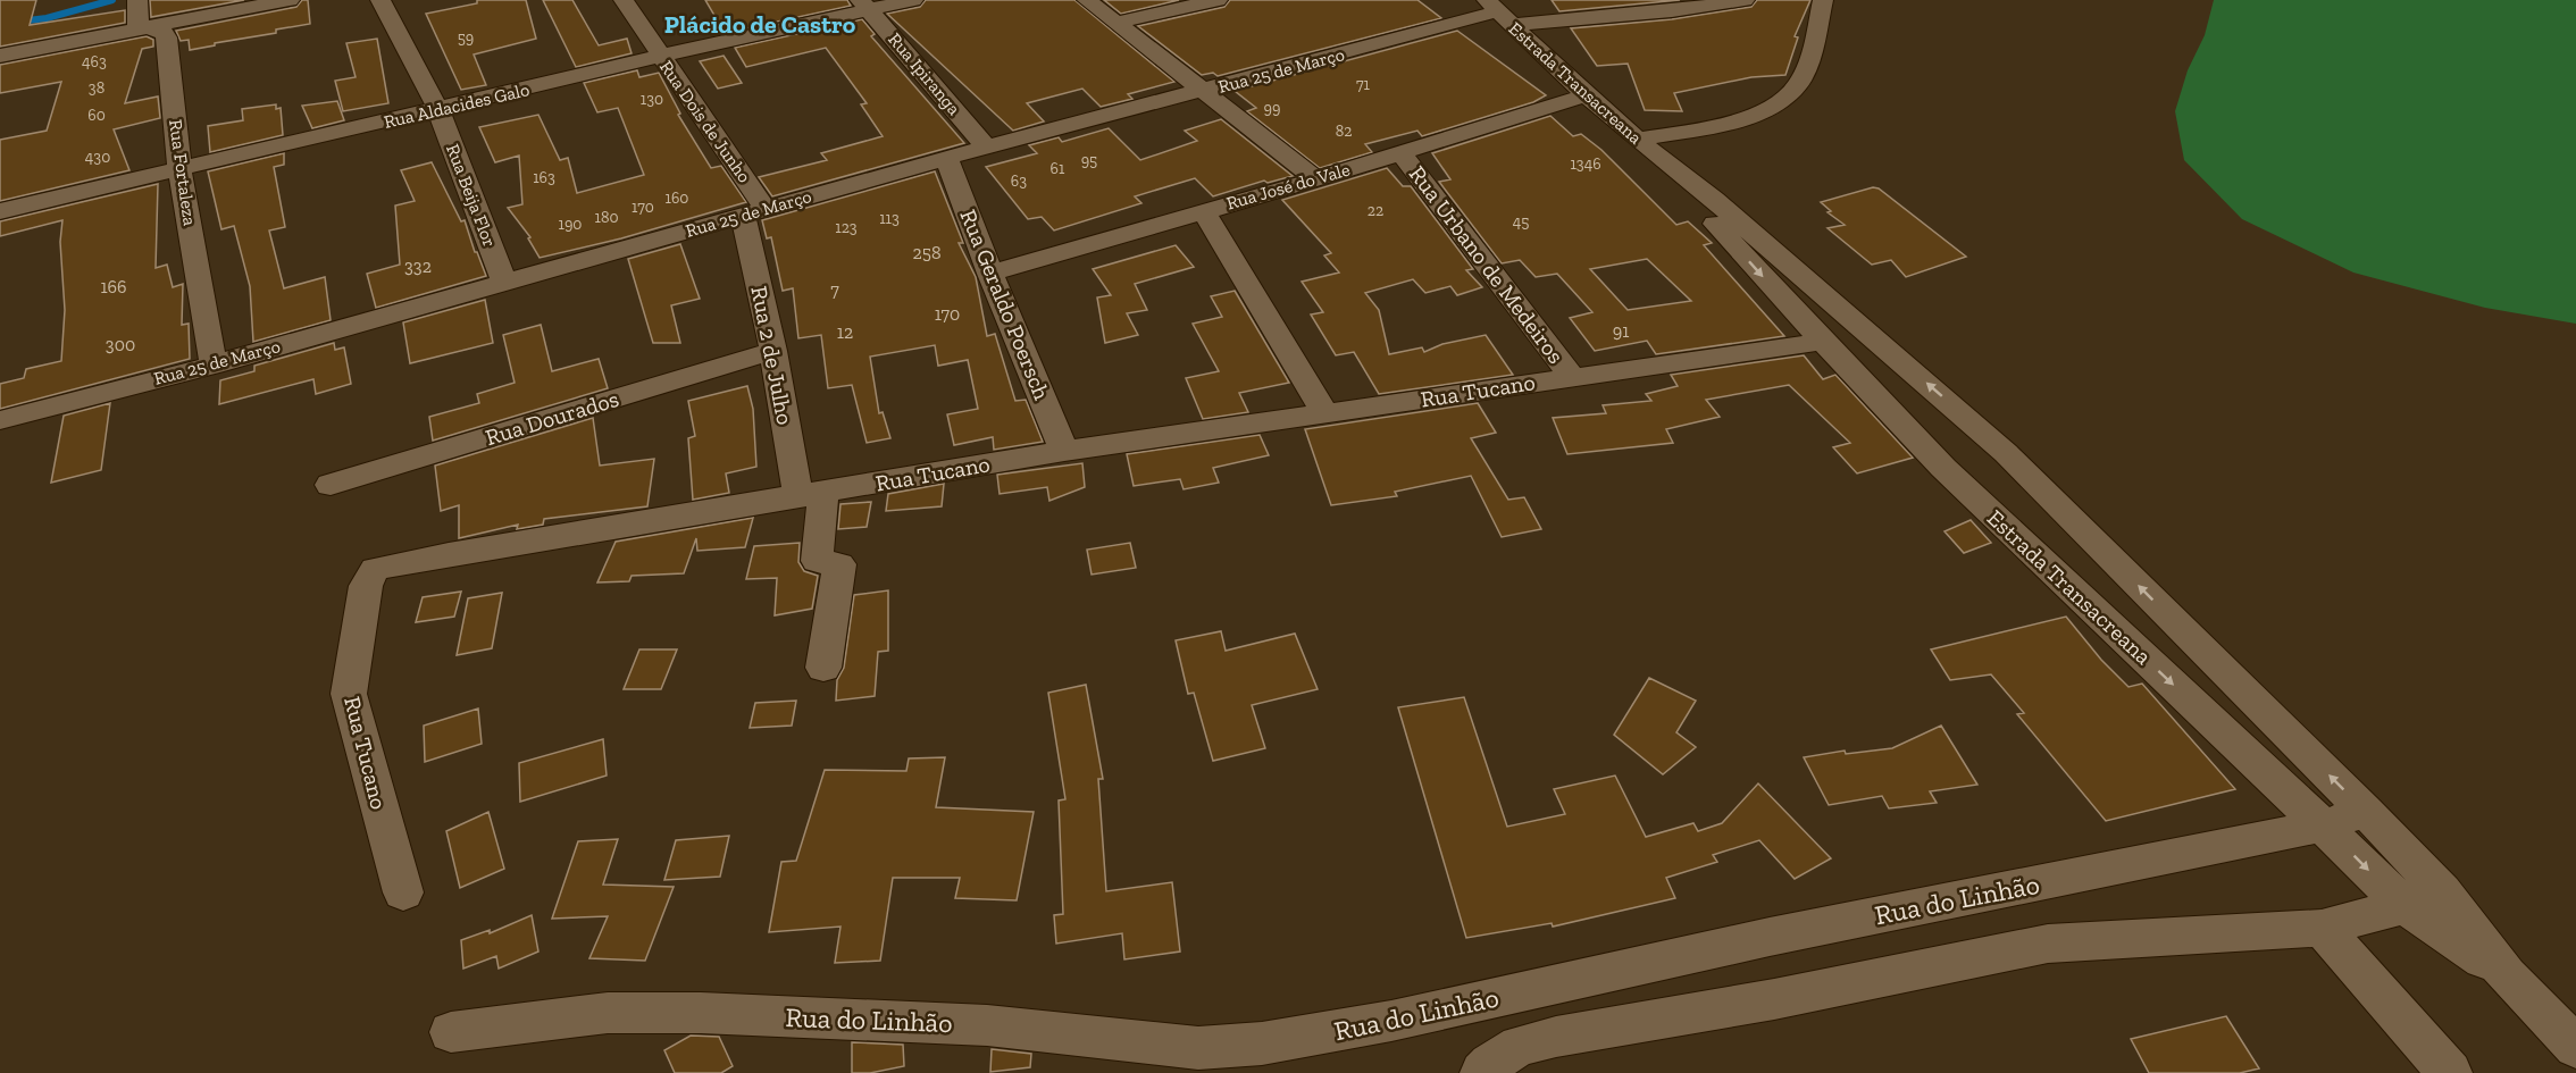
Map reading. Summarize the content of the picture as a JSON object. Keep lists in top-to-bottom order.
{
  "streets": {
    "street": [
      "Rua 25 de Março",
      "Rua Ipiranga",
      "Estrada Transacreana",
      "Rua Aldacides Galo",
      "Rua Dois de Junho",
      "Rua Fortaleza",
      "Rua José do Vale",
      "Rua Beija Flor",
      "Rua Urbano de Medeiros",
      "Rua Geraldo Poersch",
      "Rua 2 de Julho",
      "Rua Tucano",
      "Rua Dourados",
      "Rua do Linhão"
    ]
  },
  "crossings": [
    ["Rua 25 de Março", "Rua Ipiranga"],
    ["Rua 25 de Março", "Estrada Transacreana"],
    ["Rua 25 de Março", "Rua Dois de Junho"],
    ["Rua 25 de Março", "Rua Fortaleza"],
    ["Rua 25 de Março", "Rua Beija Flor"],
    ["Rua 25 de Março", "Rua Geraldo Poersch"],
    ["Rua 25 de Março", "Rua 2 de Julho"],
    ["Rua Ipiranga", "Rua Aldacides Galo"],
    ["Estrada Transacreana", "Rua José do Vale"],
    ["Estrada Transacreana", "Rua Tucano"],
    ["Estrada Transacreana", "Rua do Linhão"],
    ["Rua Aldacides Galo", "Rua Dois de Junho"],
    ["Rua Aldacides Galo", "Rua Fortaleza"],
    ["Rua Aldacides Galo", "Rua Beija Flor"],
    ["Rua Dois de Junho", "Rua 2 de Julho"],
    ["Rua José do Vale", "Rua Urbano de Medeiros"],
    ["Rua José do Vale", "Rua Geraldo Poersch"],
    ["Rua Urbano de Medeiros", "Rua Tucano"],
    ["Rua Geraldo Poersch", "Rua Tucano"],
    ["Rua 2 de Julho", "Rua Tucano"],
    ["Rua 2 de Julho", "Rua Dourados"]
  ],
  "districts": ["Plácido de Castro"],
  "house_numbers": [
    "59",
    "463",
    "71",
    "38",
    "130",
    "99",
    "60",
    "82",
    "430",
    "95",
    "1346",
    "61",
    "163",
    "63",
    "160",
    "170",
    "22",
    "180",
    "113",
    "45",
    "190",
    "123",
    "258",
    "332",
    "166",
    "7",
    "170",
    "91",
    "12",
    "300"
  ]
}
